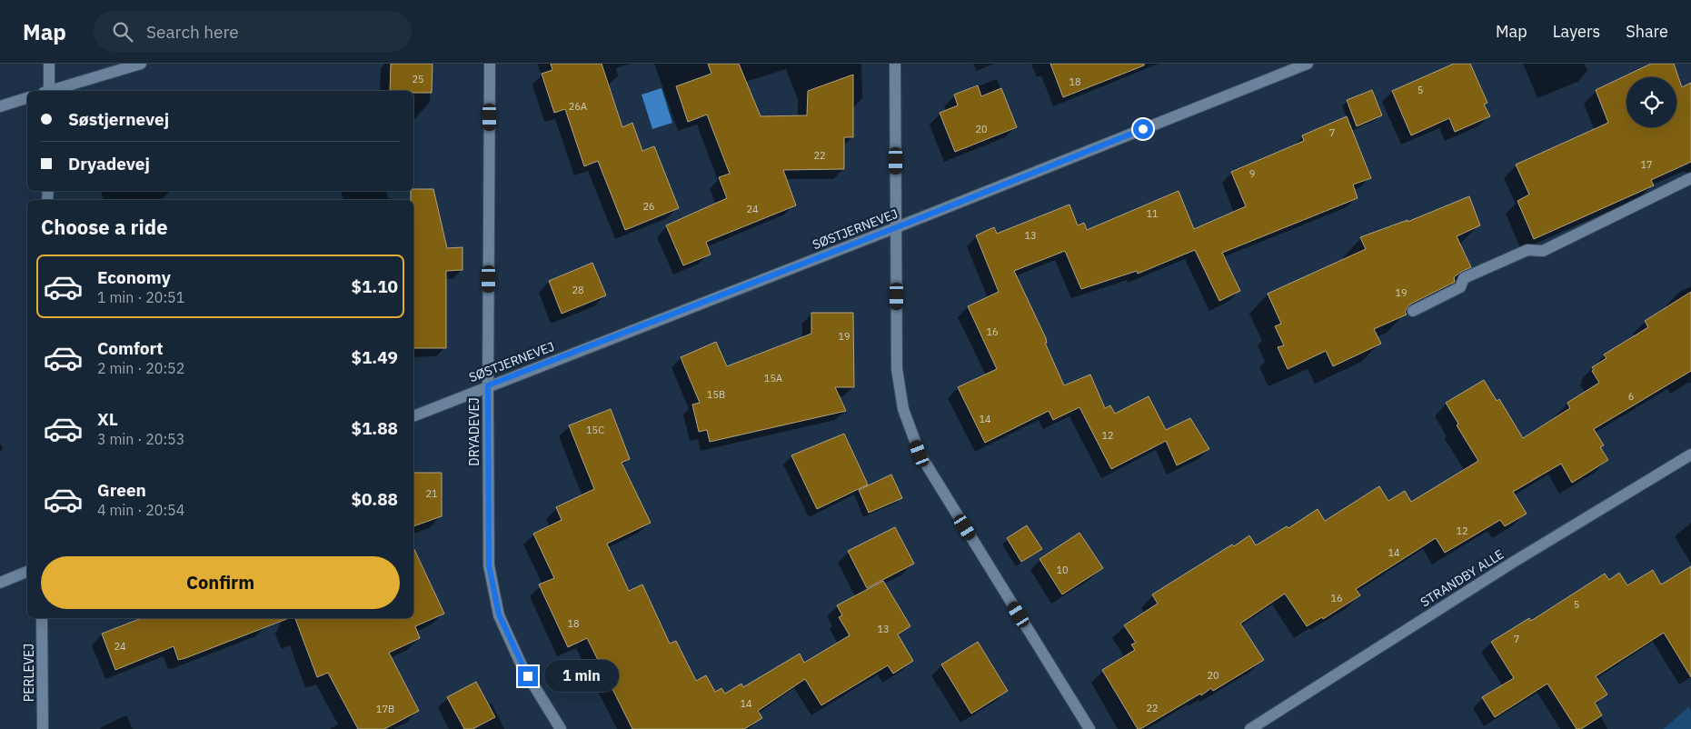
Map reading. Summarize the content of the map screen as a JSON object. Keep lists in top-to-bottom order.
{
  "streets": {
    "street": [
      "SØSTJERNEVEJ",
      "DRYADEVEJ",
      "STRANDBY ALLE",
      "PERLEVEJ"
    ]
  },
  "crossings": [
    ["SØSTJERNEVEJ", "DRYADEVEJ"]
  ],
  "house_numbers": [
    "25",
    "18",
    "5",
    "26A",
    "20",
    "7",
    "22",
    "17",
    "9",
    "26",
    "24",
    "11",
    "13",
    "28",
    "19",
    "16",
    "19",
    "15A",
    "15B",
    "6",
    "14",
    "15C",
    "12",
    "21",
    "12",
    "14",
    "10",
    "16",
    "5",
    "18",
    "13",
    "7",
    "24",
    "20",
    "14",
    "22",
    "17B"
  ],
  "page": {
    "header": "Map",
    "search": "Search here",
    "nav": ["Map", "Layers", "Share"],
    "banner": ["Søstjernevej", "Dryadevej"],
    "heading": "Choose a ride",
    "list": [
      {
        "name": "Economy",
        "note": "1 min · 20:51",
        "value": "$1.10"
      },
      {
        "name": "Comfort",
        "note": "2 min · 20:52",
        "value": "$1.49"
      },
      {
        "name": "XL",
        "note": "3 min · 20:53",
        "value": "$1.88"
      },
      {
        "name": "Green",
        "note": "4 min · 20:54",
        "value": "$0.88"
      }
    ],
    "buttons": "Confirm",
    "bubble": "1 min"
  }
}
